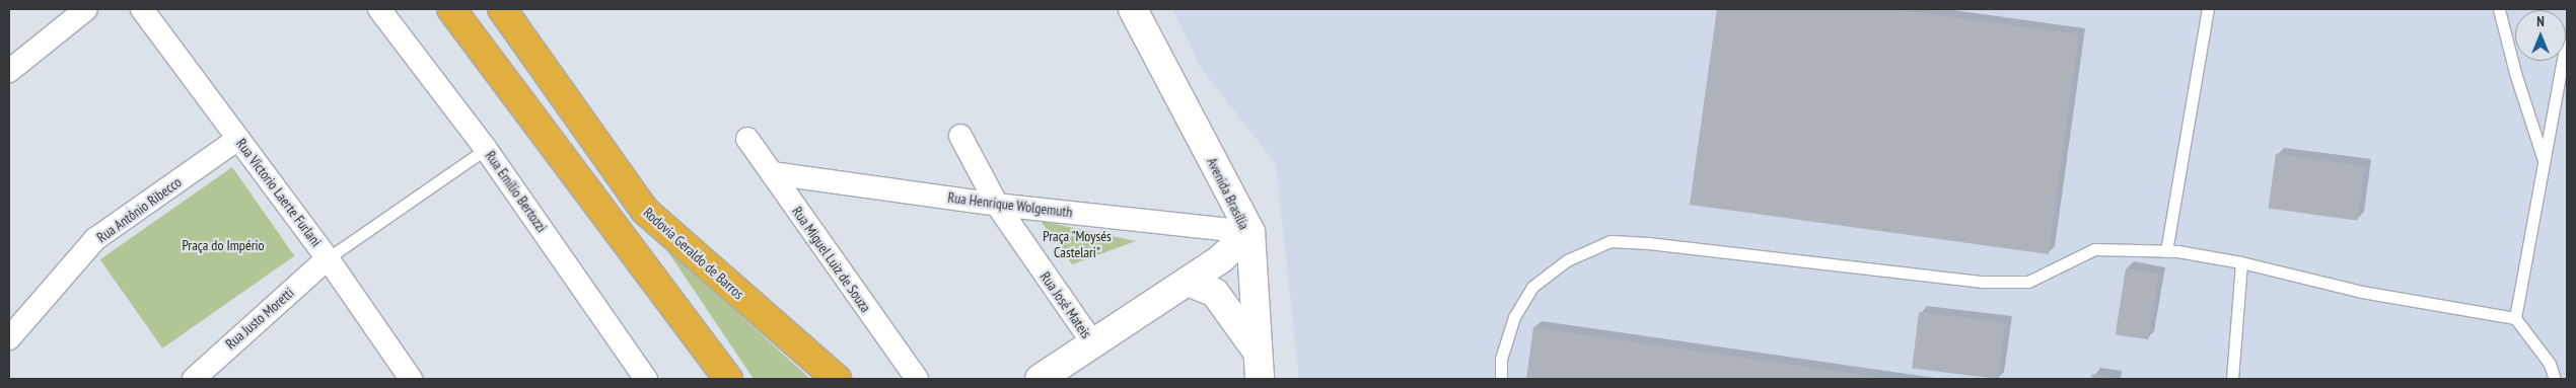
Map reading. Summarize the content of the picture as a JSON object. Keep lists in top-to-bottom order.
{
  "streets": {
    "highway": ["Rodovia Geraldo de Barros"],
    "main road": ["Avenida Brasília"],
    "street": [
      "Rua Emílio Bertozzi",
      "Rua Victorio Laerte Furlani",
      "Rua Henrique Wolgemuth",
      "Rua Antônio Ribecco",
      "Rua Miguel Luiz de Souza",
      "Rua José Mateis",
      "Rua Justo Moretti"
    ]
  },
  "crossings": [
    ["Rua Victorio Laerte Furlani", "Rua Antônio Ribecco"],
    ["Rua Victorio Laerte Furlani", "Rua Justo Moretti"],
    ["Avenida Brasília", "Rua Henrique Wolgemuth"],
    ["Avenida Brasília", "Rua José Mateis"],
    ["Rua Henrique Wolgemuth", "Rua Miguel Luiz de Souza"],
    ["Rua Henrique Wolgemuth", "Rua José Mateis"]
  ],
  "parks": ["Praça \"Moysés Castelari\"", "Praça do Império"],
  "north": "top"
}
